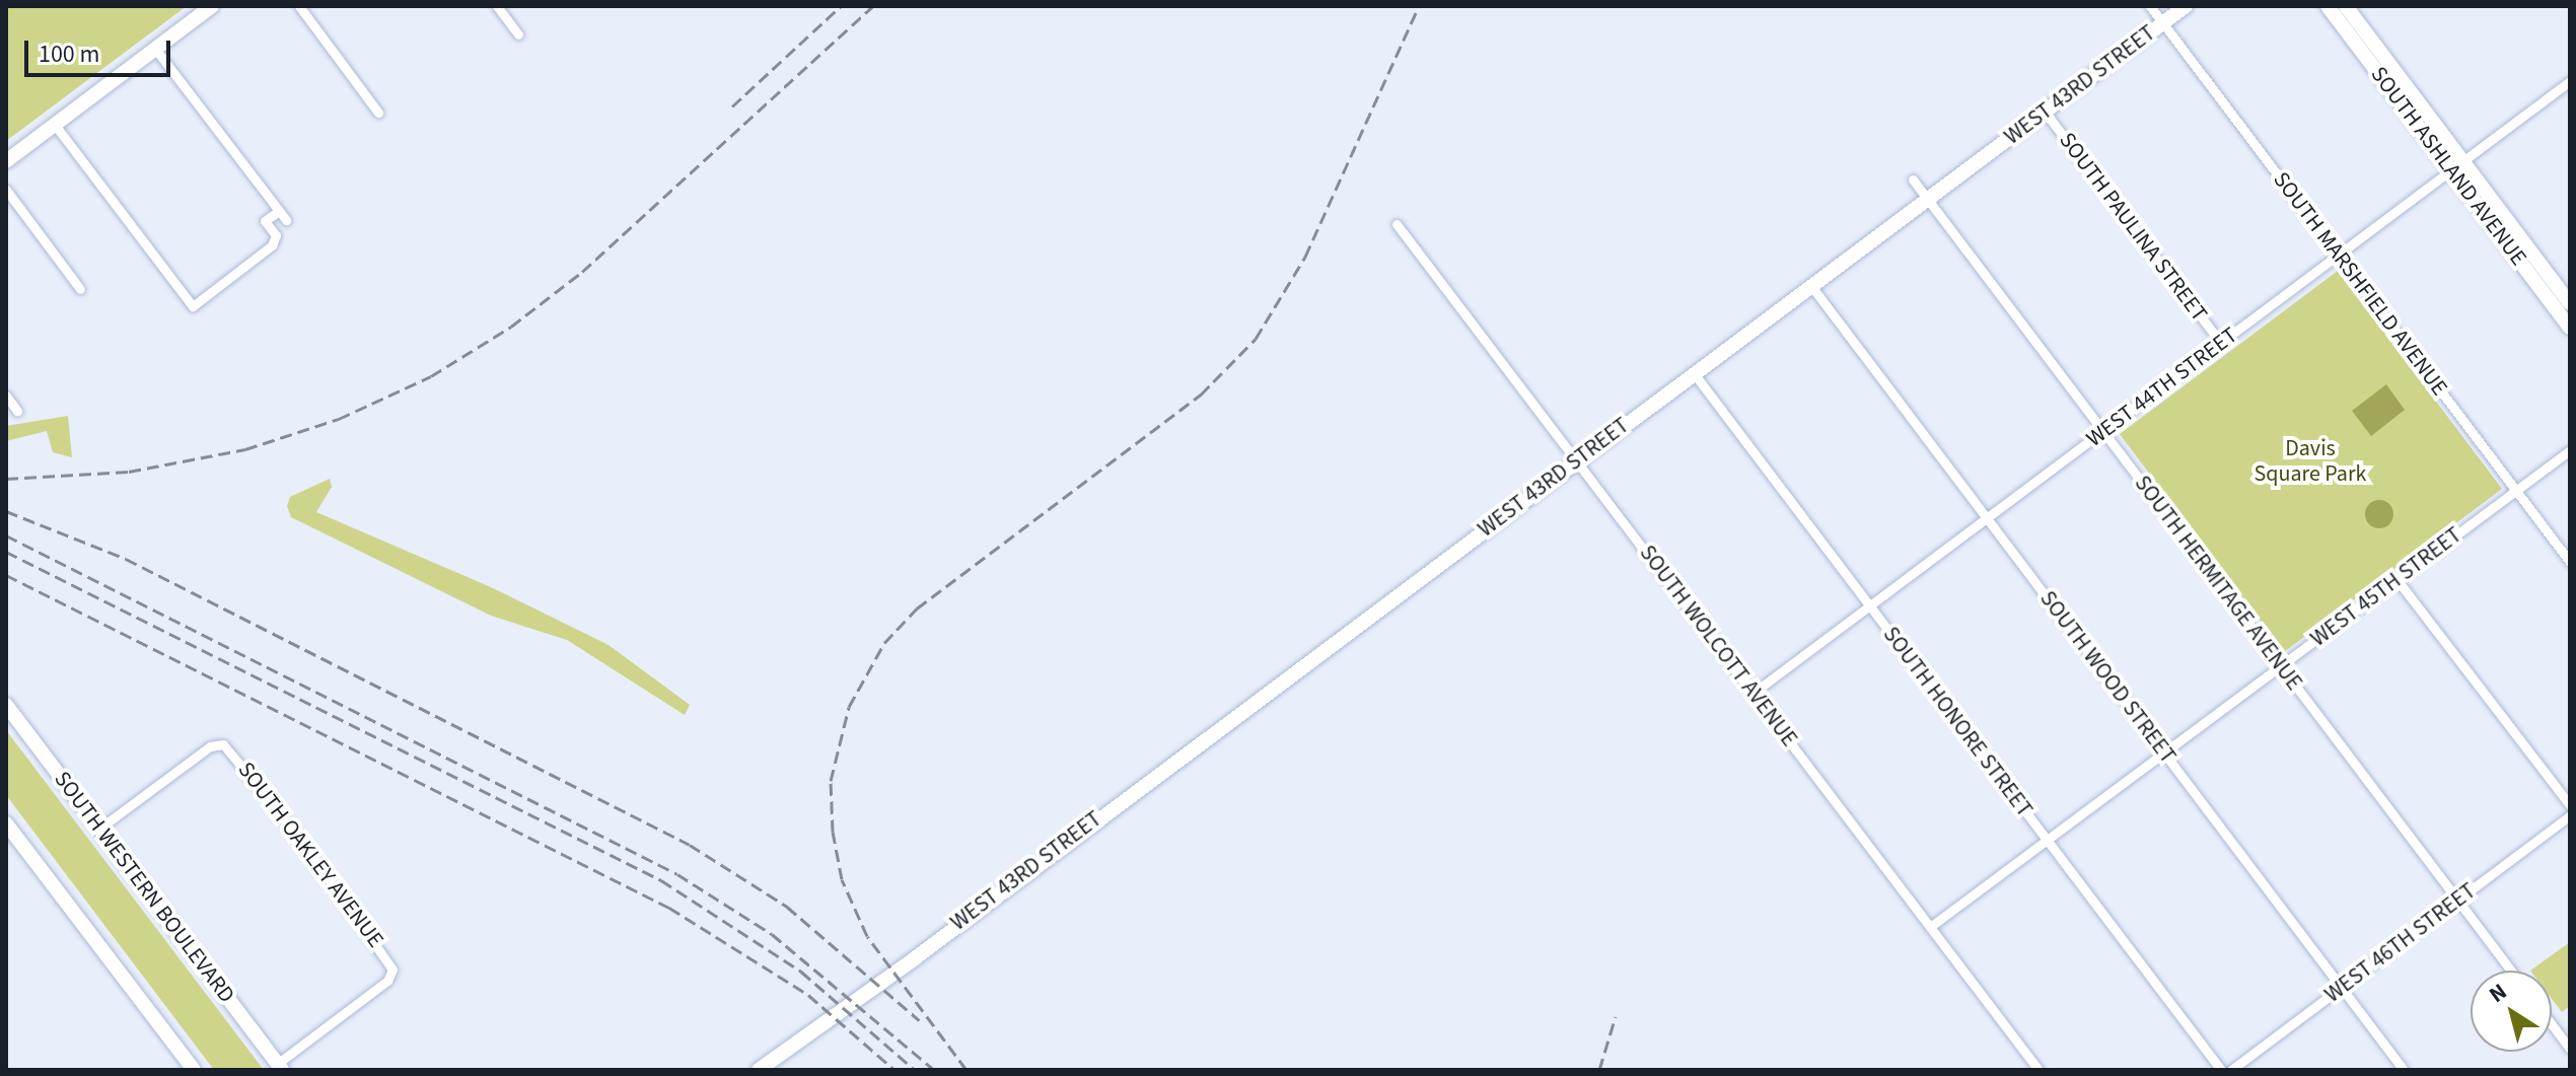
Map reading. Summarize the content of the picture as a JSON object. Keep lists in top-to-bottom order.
{
  "streets": {
    "street": [
      "WEST 43RD STREET",
      "SOUTH ASHLAND AVENUE",
      "SOUTH PAULINA STREET",
      "SOUTH MARSHFIELD AVENUE",
      "WEST 44TH STREET",
      "SOUTH HERMITAGE AVENUE",
      "WEST 45TH STREET",
      "SOUTH WOLCOTT AVENUE",
      "SOUTH WOOD STREET",
      "SOUTH HONORE STREET",
      "SOUTH OAKLEY AVENUE",
      "SOUTH WESTERN BOULEVARD",
      "WEST 46TH STREET"
    ]
  },
  "crossings": [
    ["WEST 43RD STREET", "SOUTH PAULINA STREET"],
    ["WEST 43RD STREET", "SOUTH MARSHFIELD AVENUE"],
    ["WEST 43RD STREET", "SOUTH HERMITAGE AVENUE"],
    ["WEST 43RD STREET", "SOUTH WOLCOTT AVENUE"],
    ["WEST 43RD STREET", "SOUTH WOOD STREET"],
    ["WEST 43RD STREET", "SOUTH HONORE STREET"],
    ["SOUTH ASHLAND AVENUE", "WEST 44TH STREET"],
    ["SOUTH PAULINA STREET", "WEST 44TH STREET"],
    ["SOUTH MARSHFIELD AVENUE", "WEST 44TH STREET"],
    ["SOUTH MARSHFIELD AVENUE", "WEST 45TH STREET"],
    ["WEST 44TH STREET", "SOUTH HERMITAGE AVENUE"],
    ["WEST 44TH STREET", "SOUTH WOLCOTT AVENUE"],
    ["WEST 44TH STREET", "SOUTH WOOD STREET"],
    ["WEST 44TH STREET", "SOUTH HONORE STREET"],
    ["SOUTH HERMITAGE AVENUE", "WEST 45TH STREET"],
    ["SOUTH HERMITAGE AVENUE", "WEST 46TH STREET"],
    ["WEST 45TH STREET", "SOUTH WOLCOTT AVENUE"],
    ["WEST 45TH STREET", "SOUTH WOOD STREET"],
    ["WEST 45TH STREET", "SOUTH HONORE STREET"],
    ["SOUTH WOOD STREET", "WEST 46TH STREET"],
    ["SOUTH OAKLEY AVENUE", "SOUTH WESTERN BOULEVARD"]
  ],
  "parks": ["Davis Square Park"],
  "scale_bar": "100 m",
  "north": "top left"
}
